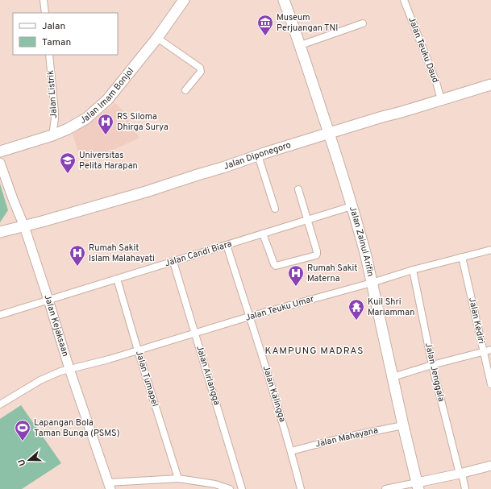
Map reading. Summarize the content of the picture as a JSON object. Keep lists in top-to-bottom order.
{
  "streets": {
    "main road": [
      "Jalan Imam Bonjol",
      "Jalan Diponegoro",
      "Jalan Zainul Arifin",
      "Jalan Kejaksaan"
    ],
    "street": [
      "Jalan Teuku Daud",
      "Jalan Listrik",
      "Jalan Candi Biara",
      "Jalan Teuku Umar",
      "Jalan Kediri",
      "Jalan Jenggala",
      "Jalan Airlangga",
      "Jalan Tumapel",
      "Jalan Kalingga",
      "Jalan Mahayana"
    ]
  },
  "crossings": [
    ["Jalan Teuku Daud", "Jalan Diponegoro"],
    ["Jalan Listrik", "Jalan Imam Bonjol"],
    ["Jalan Diponegoro", "Jalan Zainul Arifin"],
    ["Jalan Diponegoro", "Jalan Kejaksaan"],
    ["Jalan Zainul Arifin", "Jalan Candi Biara"],
    ["Jalan Zainul Arifin", "Jalan Teuku Umar"],
    ["Jalan Zainul Arifin", "Jalan Mahayana"],
    ["Jalan Candi Biara", "Jalan Kejaksaan"],
    ["Jalan Candi Biara", "Jalan Airlangga"],
    ["Jalan Candi Biara", "Jalan Tumapel"],
    ["Jalan Candi Biara", "Jalan Kalingga"],
    ["Jalan Teuku Umar", "Jalan Kediri"],
    ["Jalan Teuku Umar", "Jalan Kejaksaan"],
    ["Jalan Teuku Umar", "Jalan Jenggala"],
    ["Jalan Teuku Umar", "Jalan Airlangga"],
    ["Jalan Teuku Umar", "Jalan Tumapel"],
    ["Jalan Teuku Umar", "Jalan Kalingga"],
    ["Jalan Kalingga", "Jalan Mahayana"]
  ],
  "districts": ["KAMPUNG MADRAS"],
  "places": {
    "museum": ["Museum Perjuangan TNI"],
    "hospital": ["RS Siloma Dhirga Surya", "Rumah Sakit Islam Malahayati", "Rumah Sakit Materna"],
    "school or university": ["Universitas Pelita Harapan"],
    "temple": ["Kuil Shri Mariamman"],
    "sports": ["Lapangan Bola Taman Bunga (PSMS)"]
  },
  "legend": ["Jalan", "Taman"],
  "north": "left"
}
